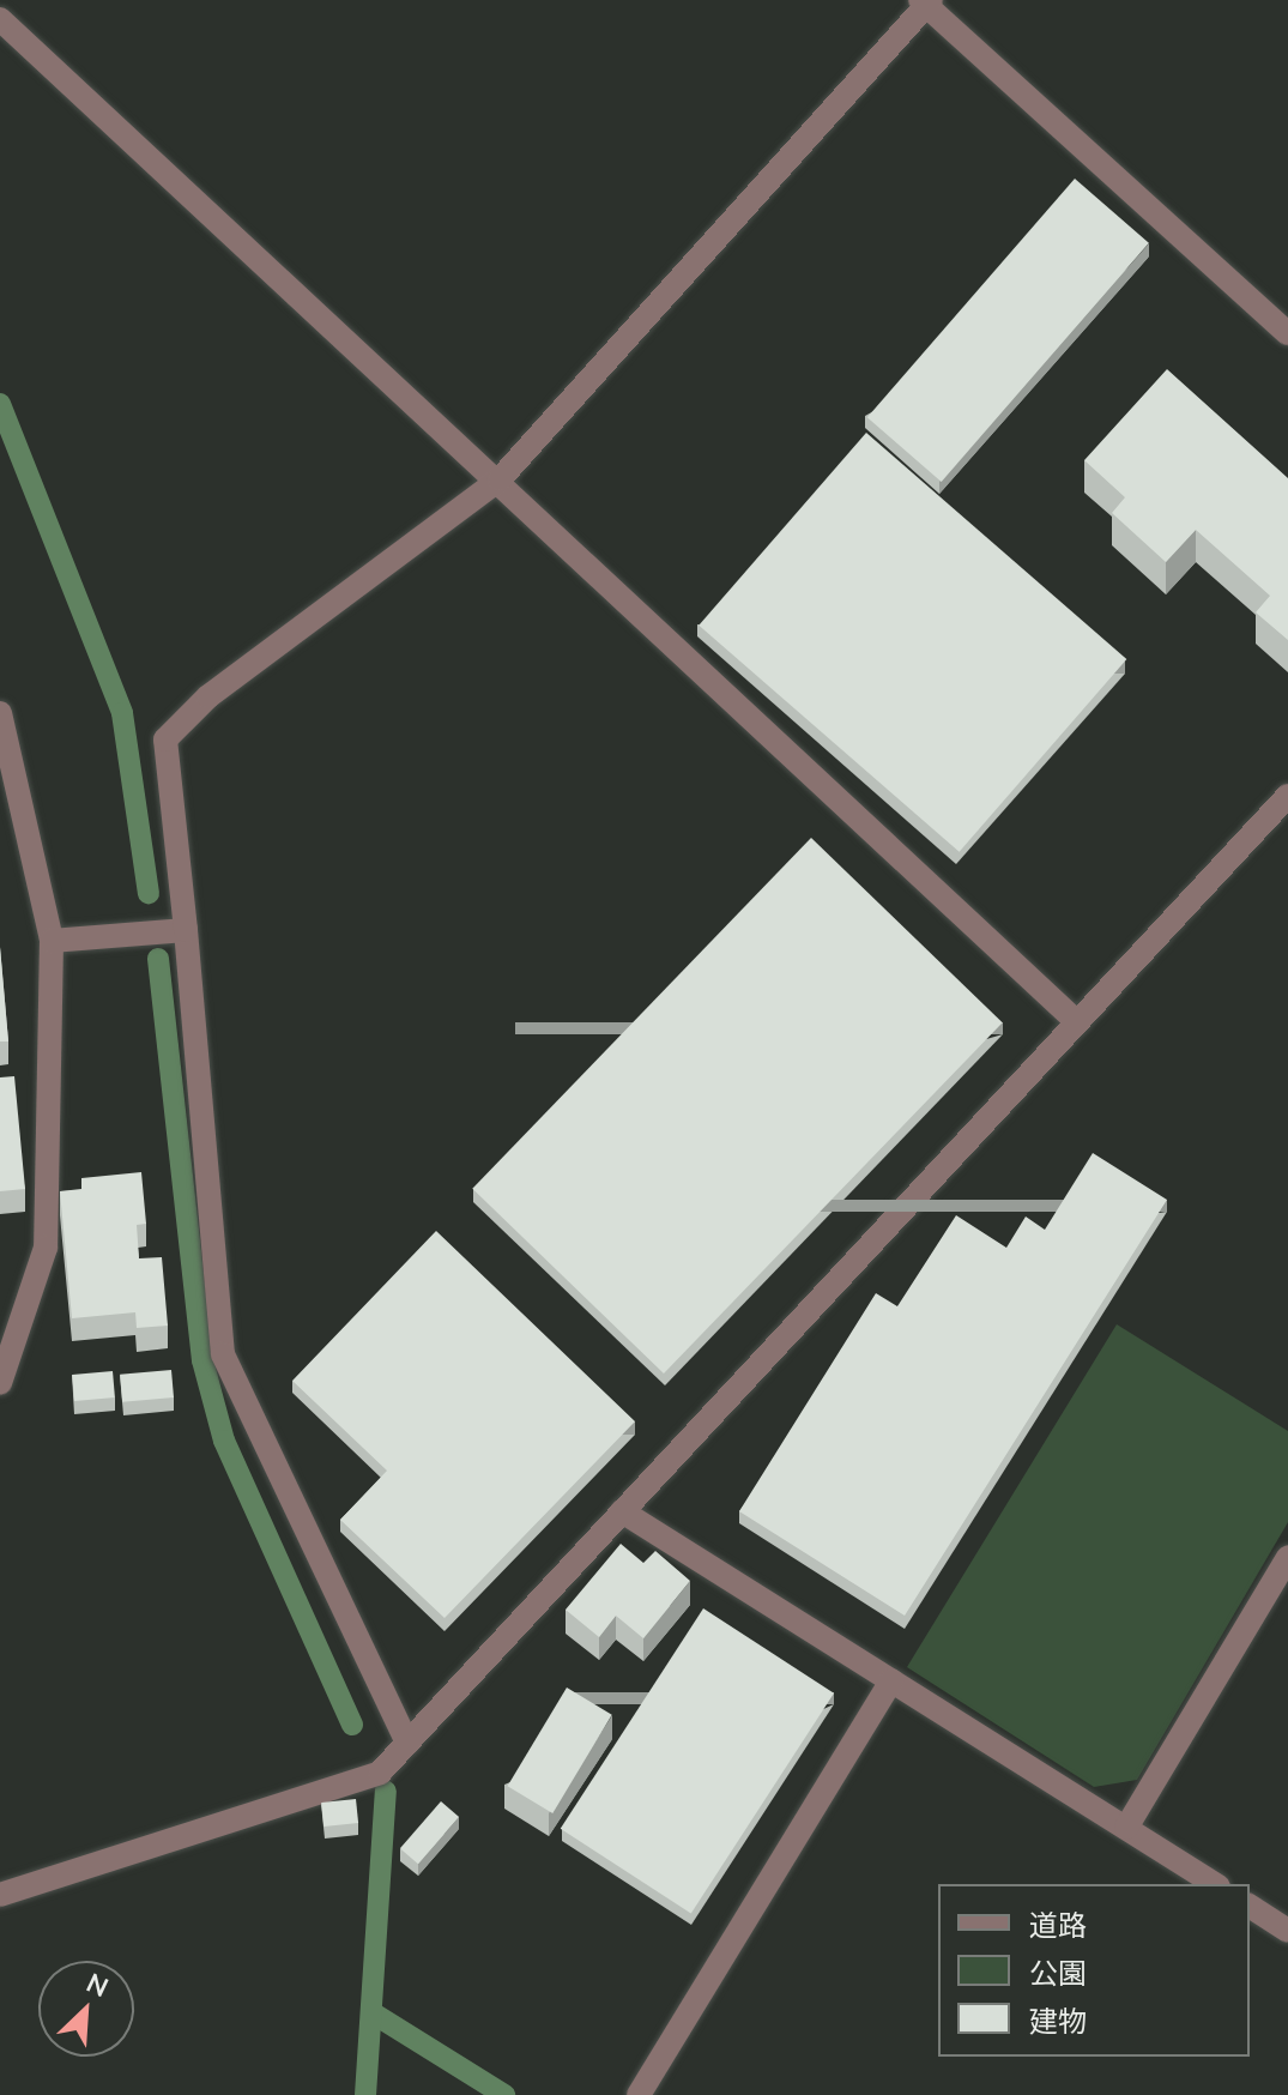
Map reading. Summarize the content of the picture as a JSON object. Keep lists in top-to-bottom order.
{
  "legend": ["道路", "公園", "建物"],
  "north": "top right"
}
